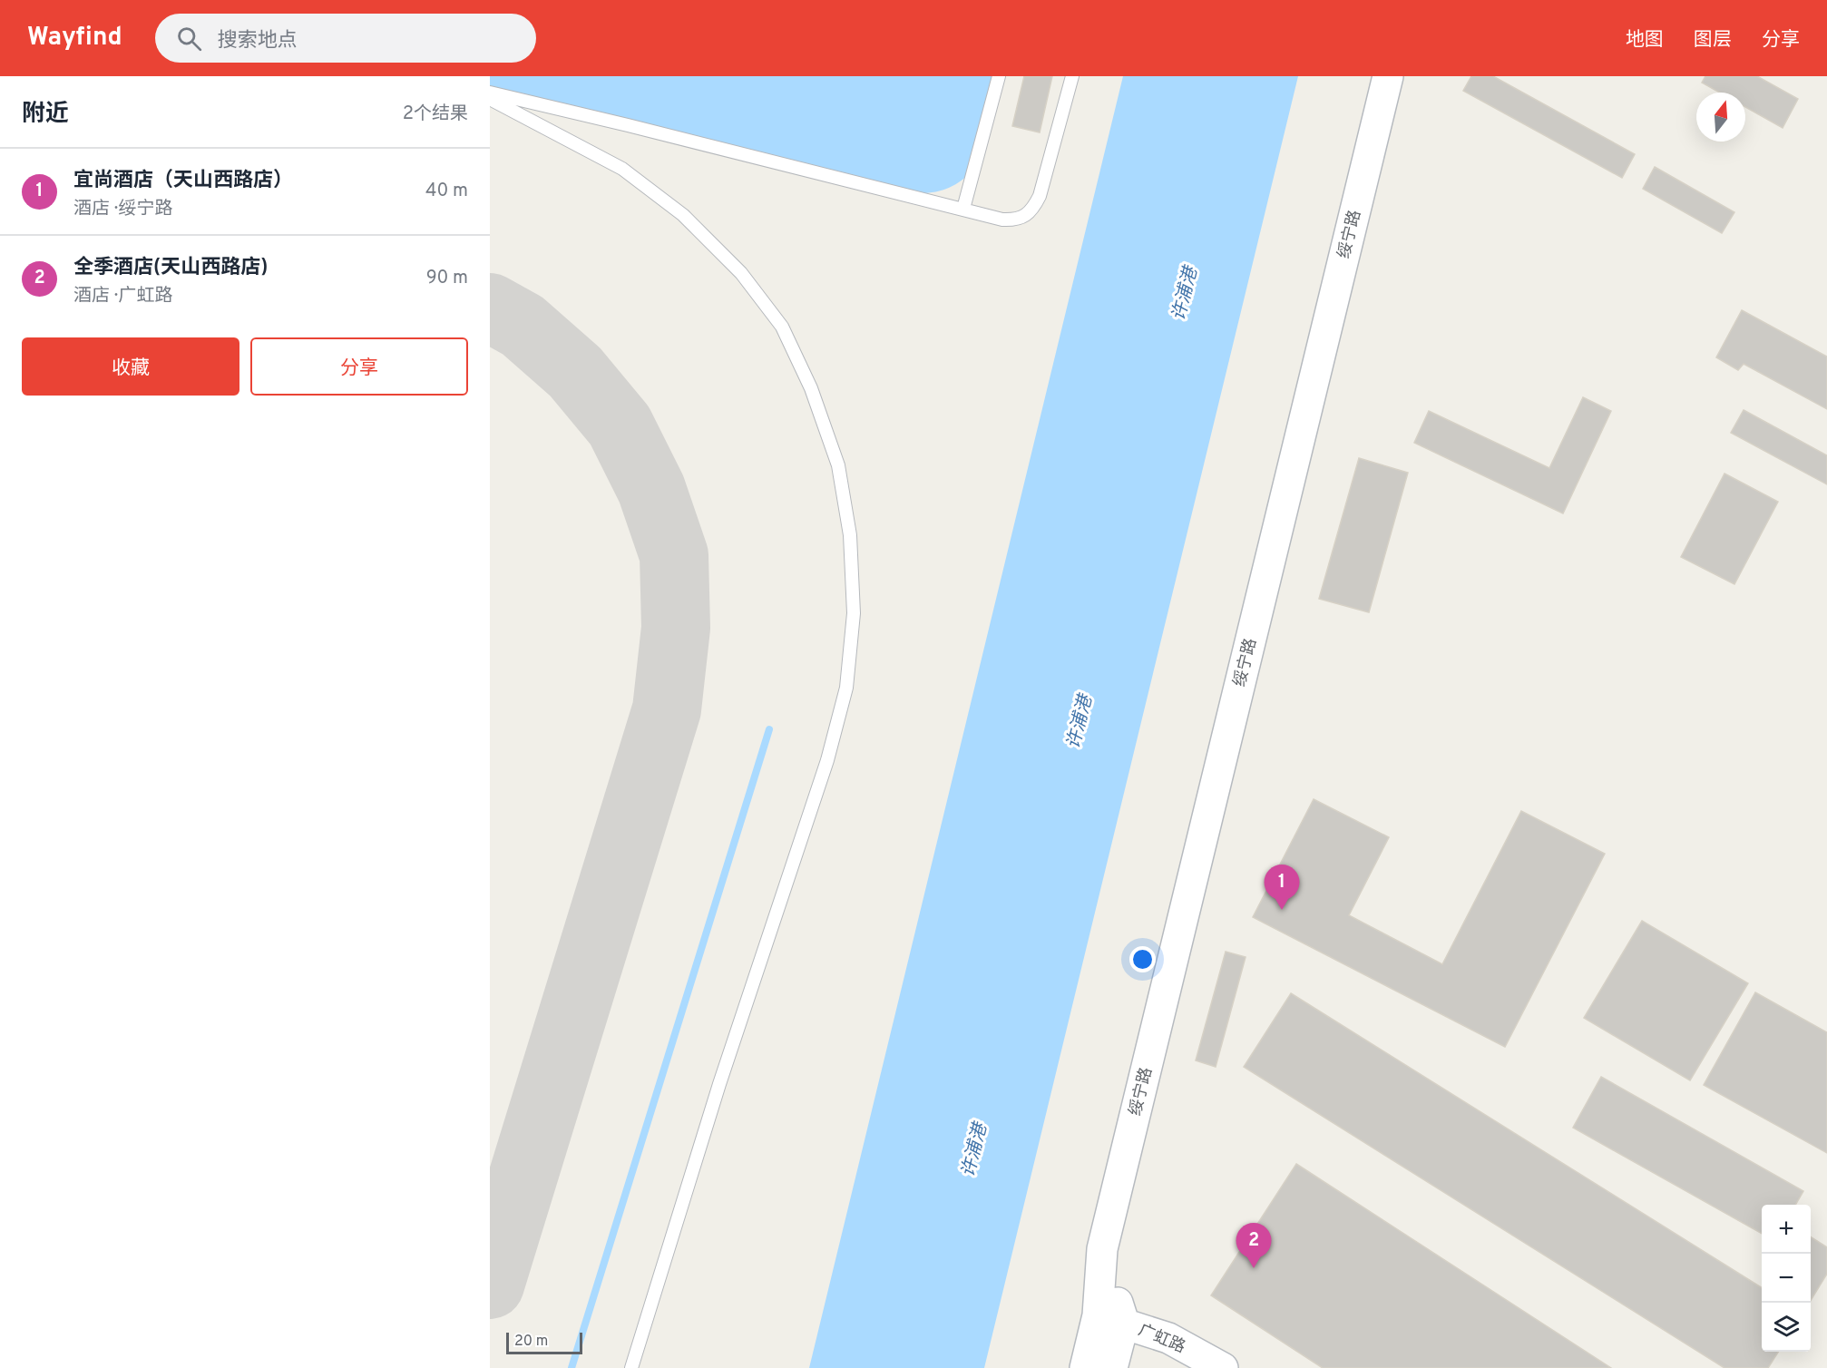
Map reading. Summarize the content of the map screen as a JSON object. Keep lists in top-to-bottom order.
{
  "streets": {
    "main road": ["绥宁路", "广虹路"]
  },
  "crossings": [
    ["绥宁路", "广虹路"]
  ],
  "water": ["许浦港"],
  "scale_bar": "20 m",
  "north": "top",
  "page": {
    "header": "Wayfind",
    "search": "搜索地点",
    "nav": ["地图", "图层", "分享"],
    "heading": ["附近", "2个结果"],
    "list": [
      {
        "mark": "1",
        "name": "宜尚酒店（天山西路店）",
        "note": "酒店 · 绥宁路",
        "value": "40 m"
      },
      {
        "mark": "2",
        "name": "全季酒店(天山西路店)",
        "note": "酒店 · 广虹路",
        "value": "90 m"
      }
    ],
    "buttons": ["收藏", "分享"],
    "pins": ["1", "2"],
    "map_buttons": ["+", "−"],
    "scale": "20 m"
  }
}
